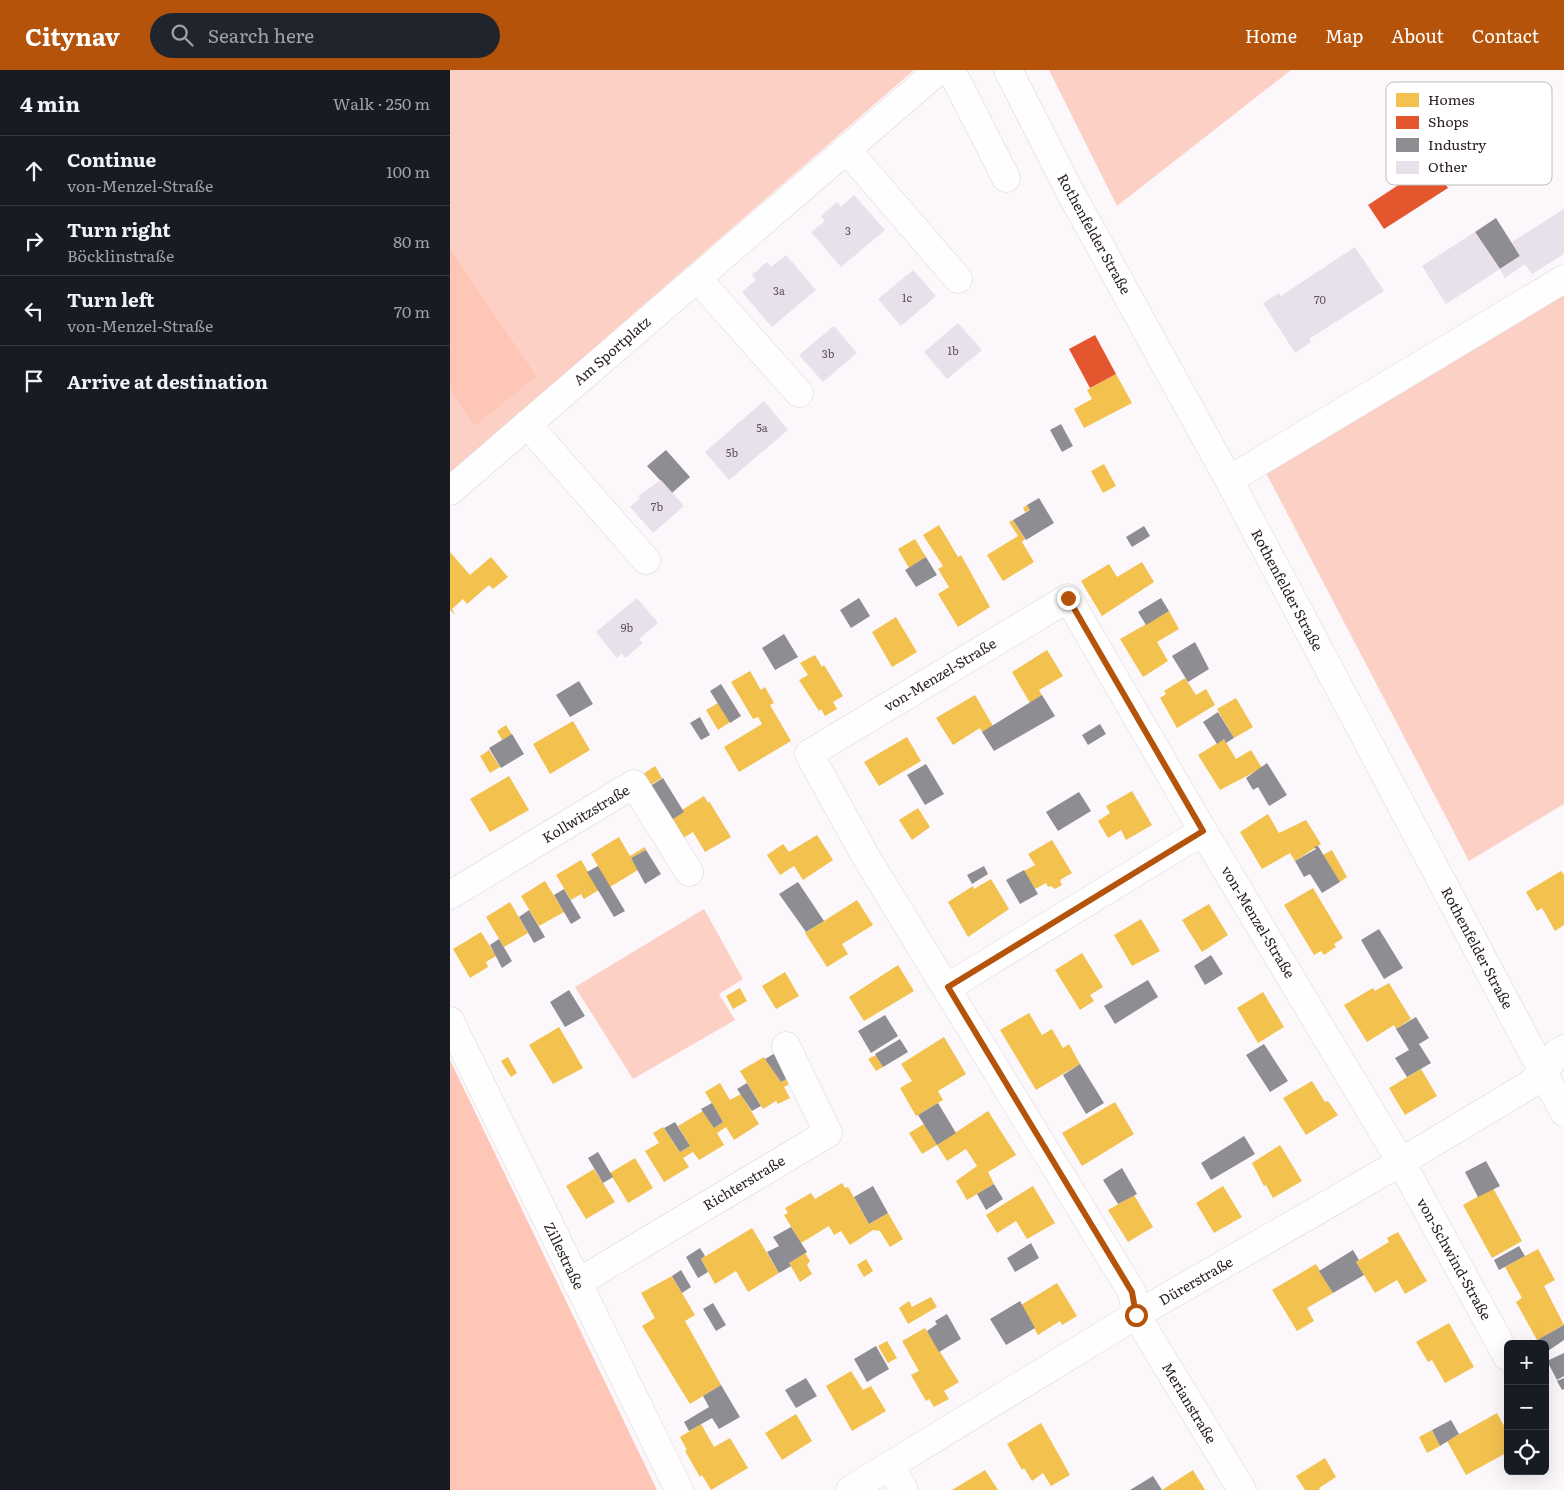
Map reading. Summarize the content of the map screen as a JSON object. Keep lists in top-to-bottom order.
{
  "streets": {
    "street": [
      "Rothenfelder Straße",
      "Am Sportplatz",
      "von-Menzel-Straße",
      "Kollwitzstraße",
      "Richterstraße",
      "Zillestraße",
      "von-Schwind-Straße",
      "Dürerstraße",
      "Merianstraße"
    ]
  },
  "crossings": [
    ["Rothenfelder Straße", "Dürerstraße"],
    ["von-Menzel-Straße", "von-Schwind-Straße"],
    ["von-Menzel-Straße", "Dürerstraße"],
    ["von-Menzel-Straße", "Merianstraße"],
    ["Richterstraße", "Zillestraße"],
    ["von-Schwind-Straße", "Dürerstraße"],
    ["Dürerstraße", "Merianstraße"]
  ],
  "house_numbers": [
    "3",
    "3a",
    "1c",
    "70",
    "1b",
    "3b",
    "5a",
    "5b",
    "7b",
    "9b"
  ],
  "legend": [
    "Homes",
    "Shops",
    "Industry",
    "Other"
  ],
  "page": {
    "header": "Citynav",
    "search": "Search here",
    "nav": [
      "Home",
      "Map",
      "About",
      "Contact"
    ],
    "heading": ["4 min", "Walk · 250 m"],
    "list": [
      ["Continue", "von-Menzel-Straße", "100 m"],
      ["Turn right", "Böcklinstraße", "80 m"],
      ["Turn left", "von-Menzel-Straße", "70 m"],
      "Arrive at destination"
    ],
    "map_buttons": ["+", "−"]
  }
}
